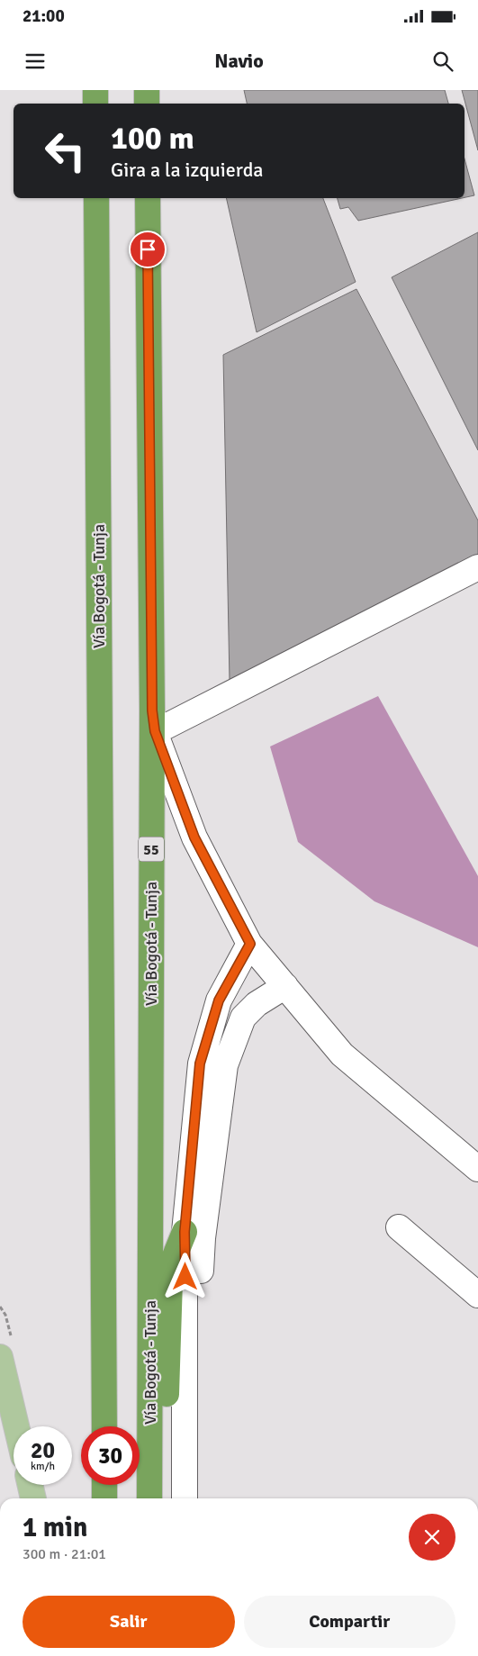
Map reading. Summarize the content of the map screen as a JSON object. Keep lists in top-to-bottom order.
{
  "streets": {
    "highway": ["Vía Bogotá - Tunja", "55"]
  },
  "page": {
    "status": "21:00",
    "header": "Navio",
    "turn": ["100 m", "Gira a la izquierda"],
    "speed": "20 km/h",
    "limit": "30",
    "heading": ["1 min", "300 m · 21:01"],
    "buttons": ["Salir", "Compartir"]
  }
}
